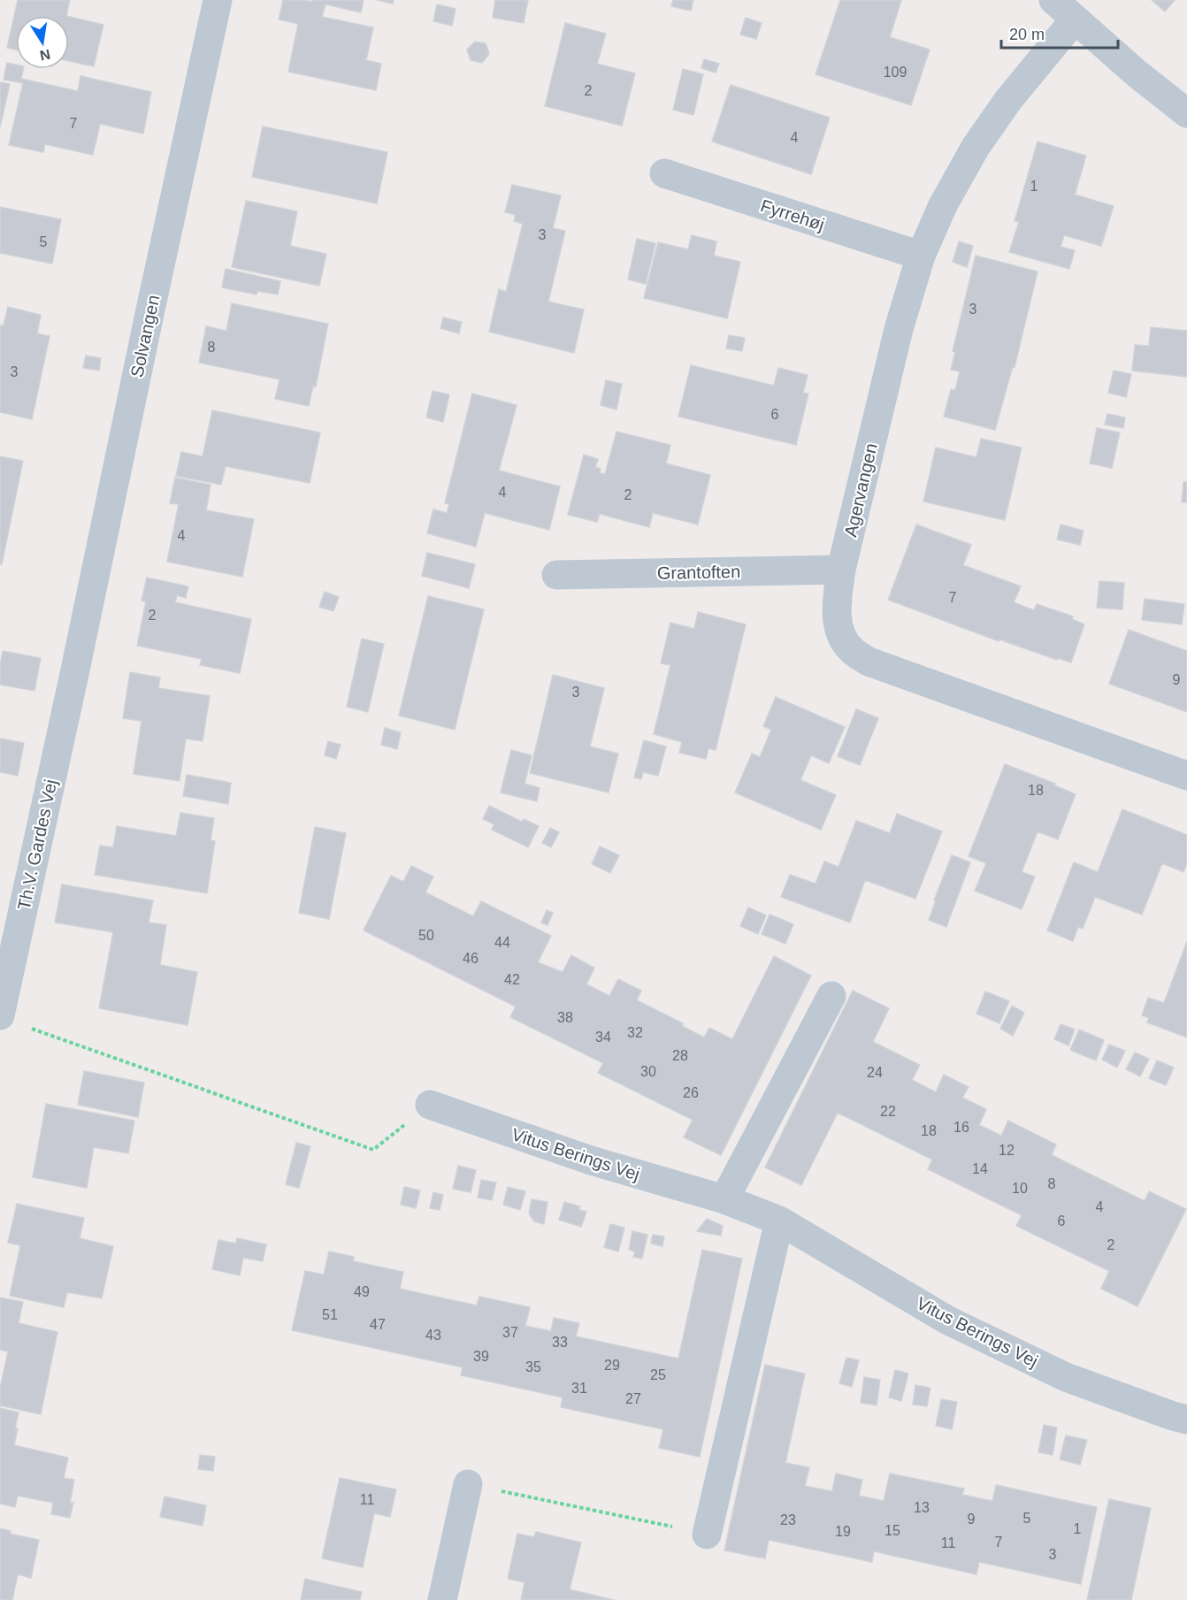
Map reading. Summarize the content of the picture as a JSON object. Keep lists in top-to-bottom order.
{
  "streets": {
    "street": [
      "Fyrrehøj",
      "Solvangen",
      "Agervangen",
      "Grantoften",
      "Th.V. Gardes Vej",
      "Vitus Berings Vej"
    ]
  },
  "crossings": [
    ["Fyrrehøj", "Agervangen"],
    ["Solvangen", "Th.V. Gardes Vej"],
    ["Agervangen", "Grantoften"]
  ],
  "house_numbers": [
    "109",
    "2",
    "7",
    "4",
    "1",
    "3",
    "5",
    "3",
    "8",
    "3",
    "6",
    "4",
    "2",
    "4",
    "7",
    "2",
    "9",
    "3",
    "18",
    "50",
    "44",
    "46",
    "42",
    "38",
    "32",
    "34",
    "28",
    "30",
    "24",
    "26",
    "22",
    "16",
    "18",
    "12",
    "14",
    "8",
    "10",
    "4",
    "6",
    "2",
    "49",
    "51",
    "47",
    "37",
    "43",
    "33",
    "39",
    "29",
    "35",
    "25",
    "31",
    "27",
    "11",
    "13",
    "5",
    "9",
    "23",
    "1",
    "15",
    "19",
    "7",
    "11",
    "3"
  ],
  "scale_bar": "20 m",
  "north": "bottom"
}
